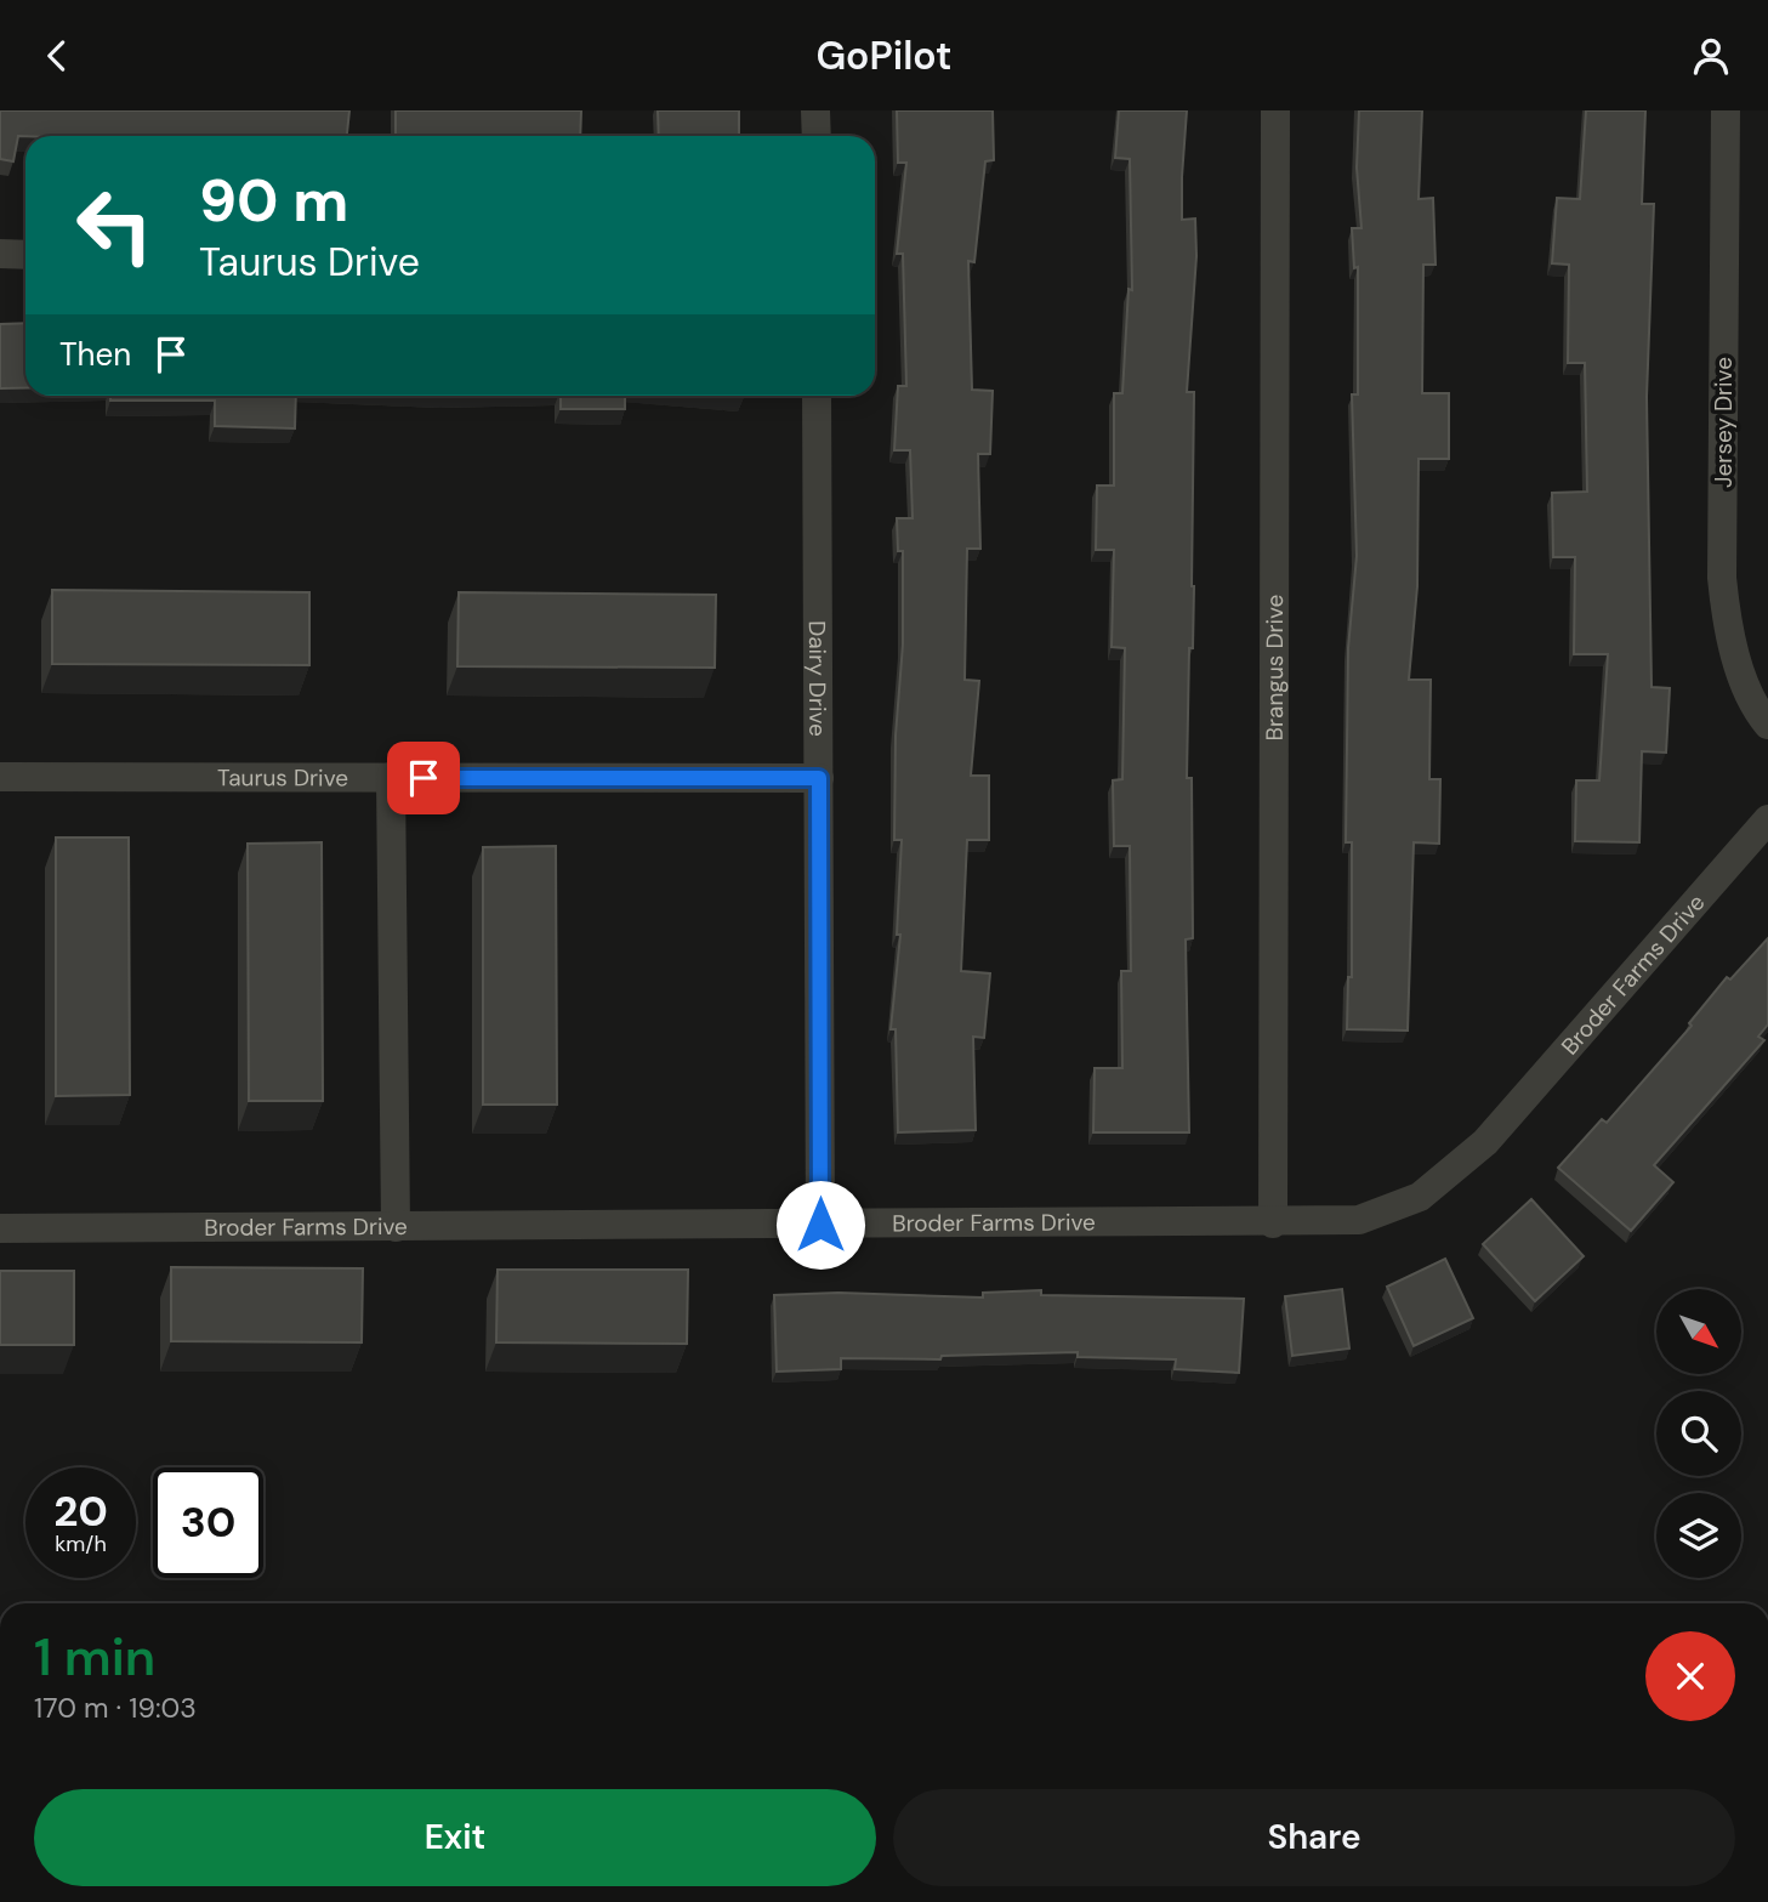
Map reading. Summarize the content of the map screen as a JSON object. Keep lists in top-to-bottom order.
{
  "streets": {
    "street": [
      "Jersey Drive",
      "Brangus Drive",
      "Dairy Drive",
      "Taurus Drive",
      "Broder Farms Drive"
    ]
  },
  "crossings": [
    ["Brangus Drive", "Broder Farms Drive"],
    ["Dairy Drive", "Taurus Drive"],
    ["Dairy Drive", "Broder Farms Drive"]
  ],
  "north": "bottom right",
  "page": {
    "header": "GoPilot",
    "turn": ["90 m", "Taurus Drive"],
    "then": "Then",
    "speed": "20 km/h",
    "limit": "30",
    "heading": ["1 min", "170 m · 19:03"],
    "buttons": ["Exit", "Share"]
  }
}
